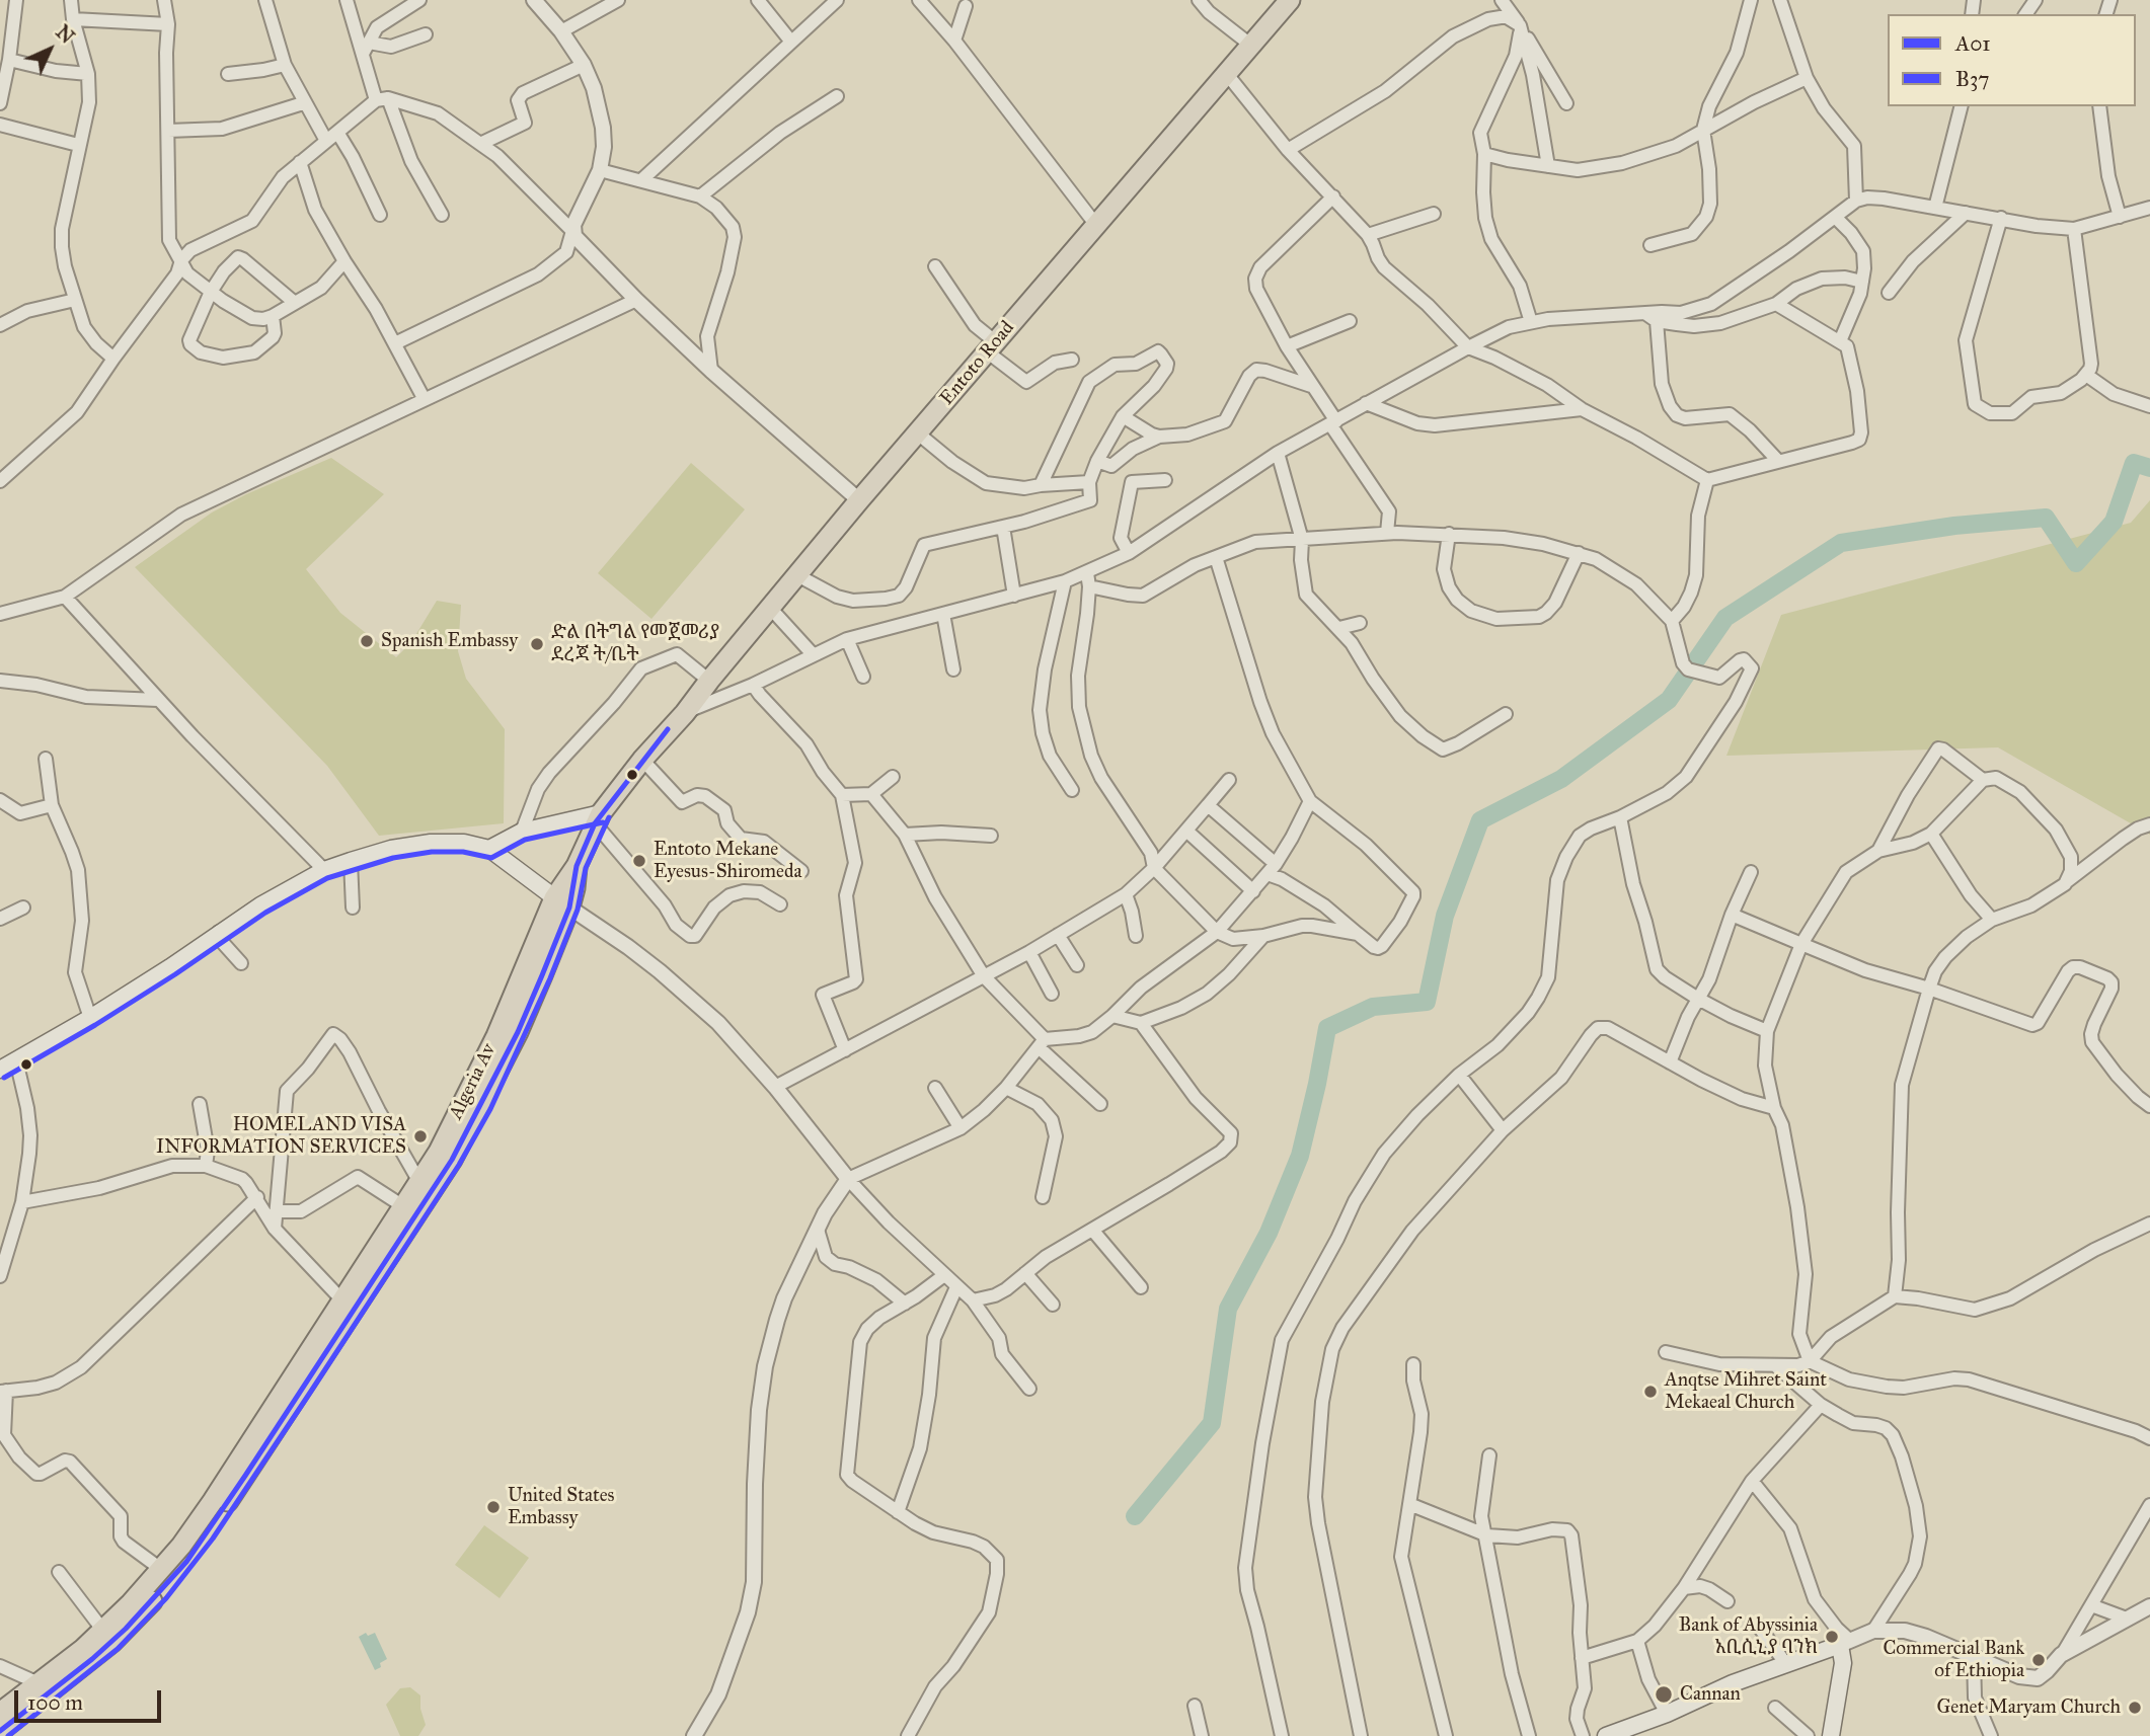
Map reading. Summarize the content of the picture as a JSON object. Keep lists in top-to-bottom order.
{
  "streets": {
    "main road": ["Entoto Road", "Algeria Av"]
  },
  "crossings": [
    ["Entoto Road", "Algeria Av"]
  ],
  "places": [
    "Spanish Embassy",
    "ድል በትግል የመጀመሪያ ደረጃ ት/ቤት",
    "Entoto Mekane Eyesus-Shiromeda",
    "HOMELAND VISA INFORMATION SERVICES",
    "Anqtse Mihret Saint Mekaeal Church",
    "United States Embassy",
    "Bank of Abyssinia አቢሲኒያ ባንክ",
    "Commercial Bank of Ethiopia",
    "Cannan",
    "Genet Maryam Church"
  ],
  "lines": ["transit line A01", "transit line B37"],
  "legend": ["A01", "B37"],
  "scale_bar": "100 m",
  "north": "top right"
}
